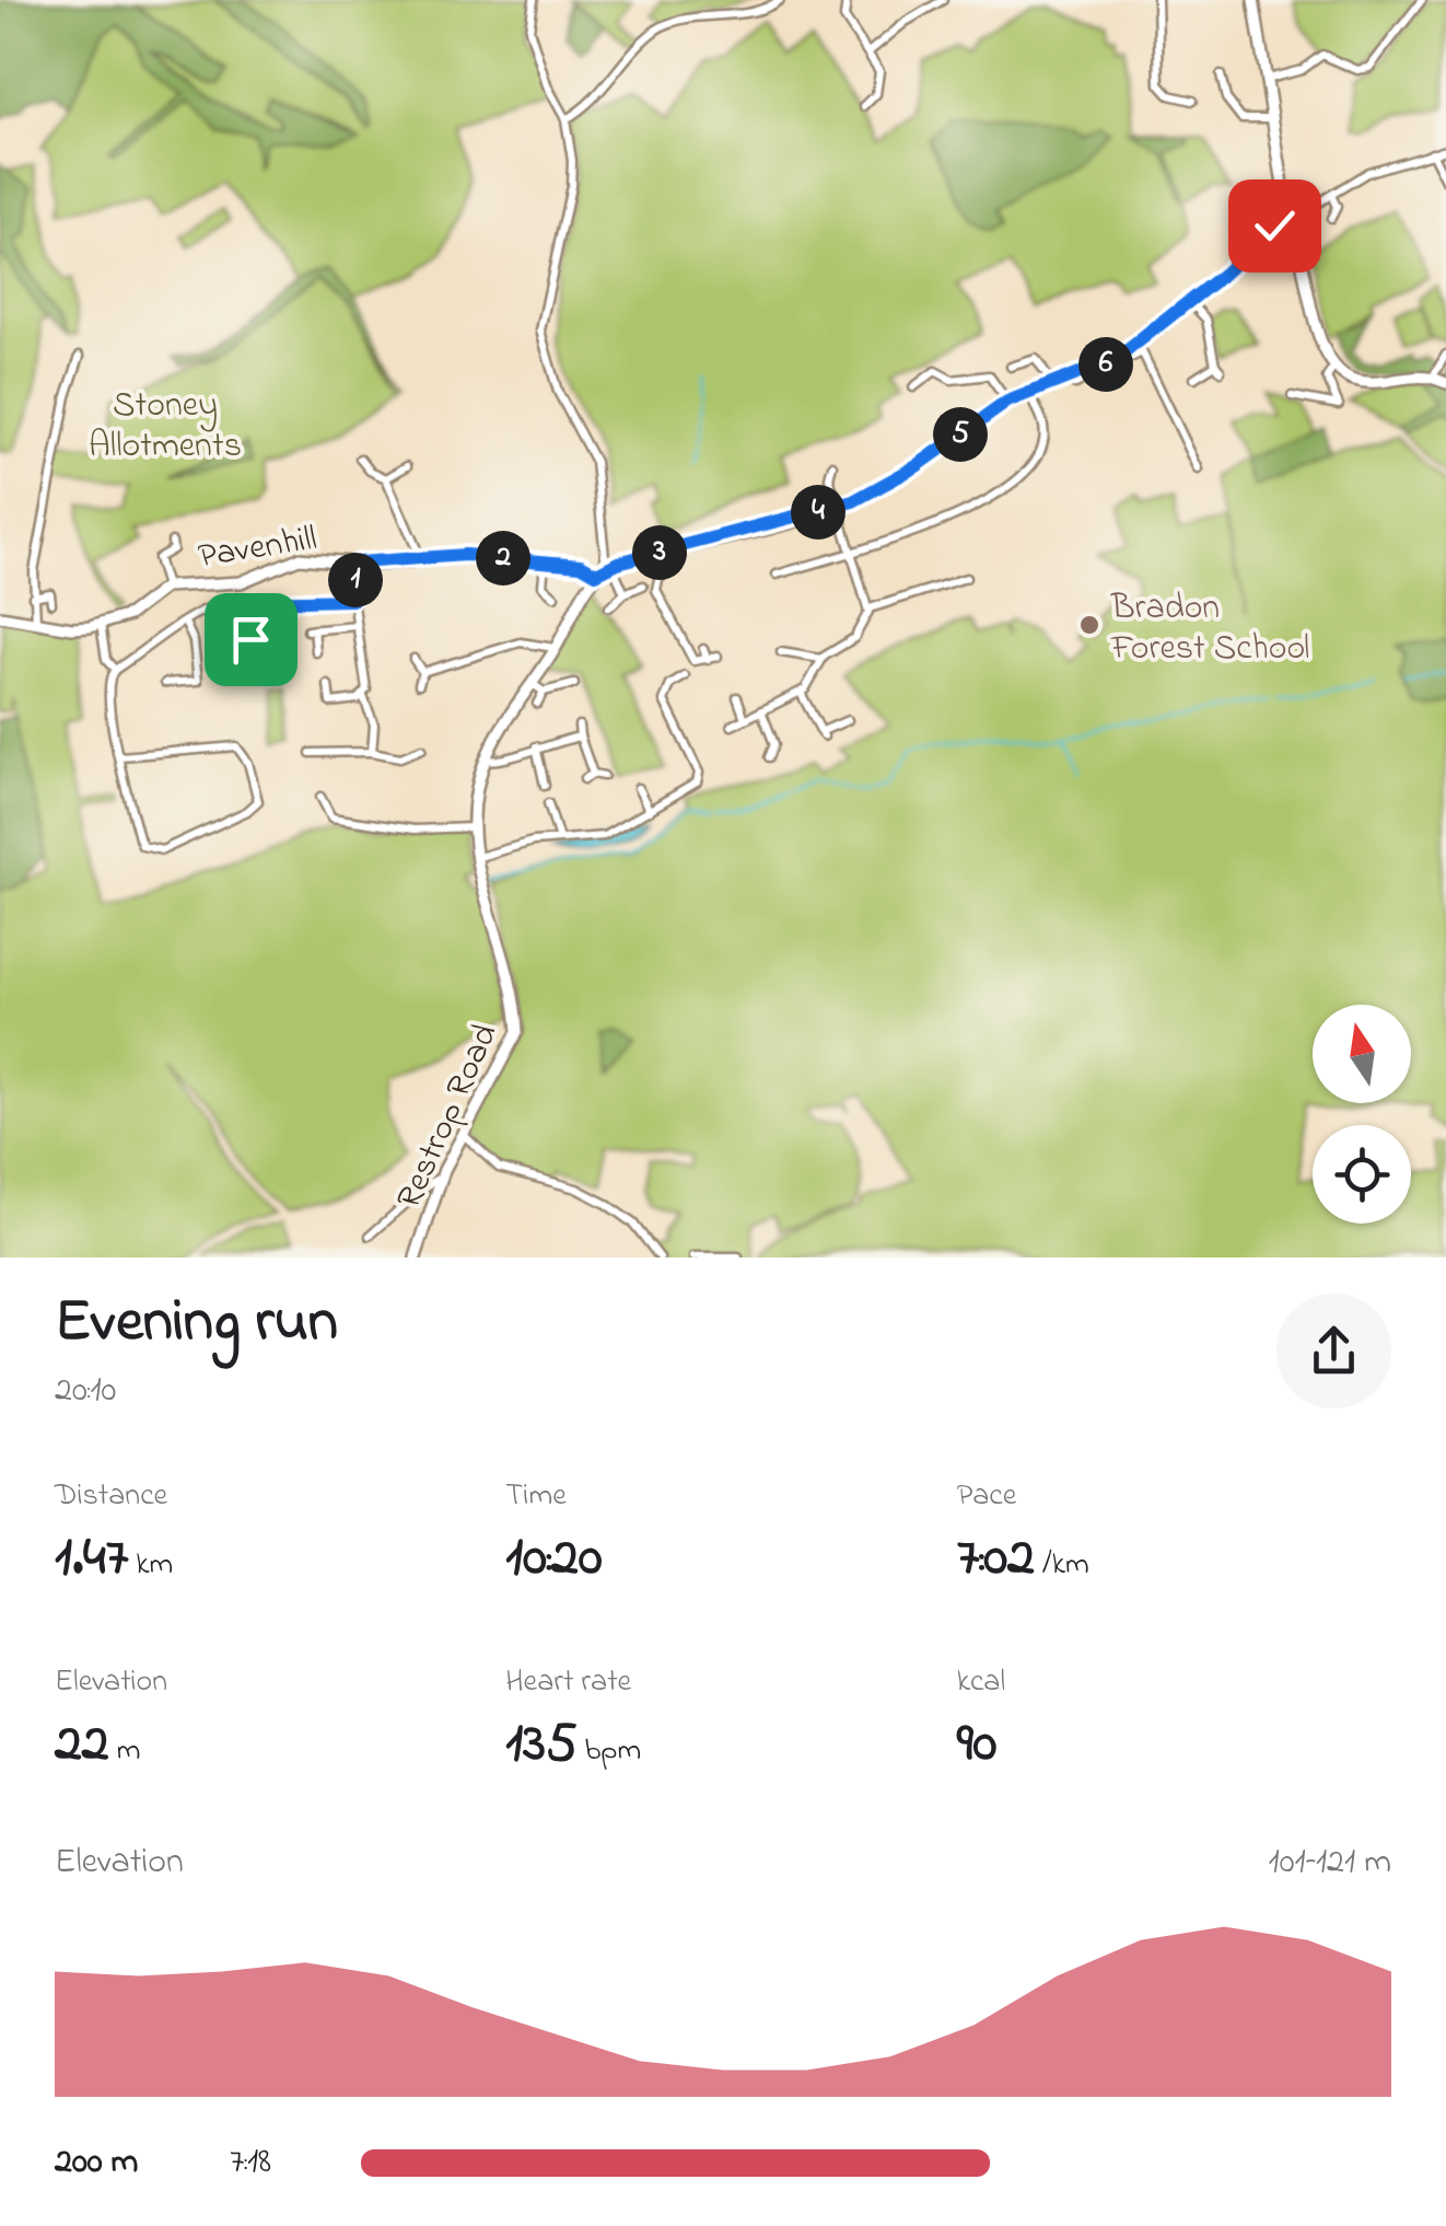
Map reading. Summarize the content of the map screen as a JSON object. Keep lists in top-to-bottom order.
{
  "streets": {
    "street": ["Pavenhill", "Restrop Road"]
  },
  "crossings": [
    ["Pavenhill", "Restrop Road"]
  ],
  "parks": ["Stoney Allotments"],
  "places": ["Bradon Forest School"],
  "north": "top",
  "page": {
    "pins": [
      "6",
      "5",
      "4",
      "3",
      "2",
      "1"
    ],
    "heading": ["Evening run", "20:10"],
    "stats": [
      ["Distance", "1.47 km"],
      ["Time", "10:20"],
      ["Pace", "7:02 /km"],
      ["Elevation", "22 m"],
      ["Heart rate", "135 bpm"],
      ["kcal", "90"]
    ],
    "chart": ["Elevation", "101–121 m"],
    "list": [
      {
        "name": "200 m",
        "note": "7:18"
      }
    ]
  }
}
